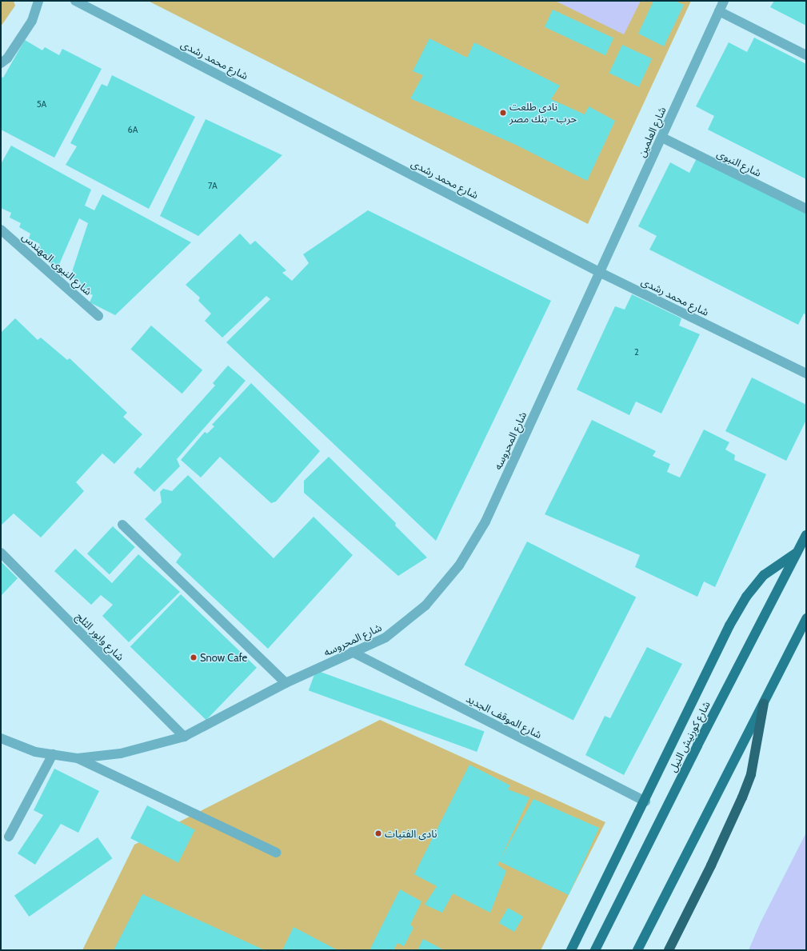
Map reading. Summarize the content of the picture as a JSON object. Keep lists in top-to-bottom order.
{
  "streets": {
    "main road": ["شارع كورنيش النيل"],
    "street": [
      "شارع محمد رشدى",
      "شارع العلمين",
      "شارع النبوى",
      "شارع النبوى المهندس",
      "شارع المحروسه",
      "شارع وابور الثلج",
      "شارع الموقف الجديد"
    ]
  },
  "crossings": [
    ["شارع محمد رشدى", "شارع العلمين"],
    ["شارع محمد رشدى", "شارع المحروسه"],
    ["شارع العلمين", "شارع النبوى"],
    ["شارع العلمين", "شارع المحروسه"],
    ["شارع المحروسه", "شارع وابور الثلج"],
    ["شارع المحروسه", "شارع الموقف الجديد"]
  ],
  "places": ["نادى طلعت حرب - بنك مصر", "Snow Cafe", "نادى الفتيات"],
  "house_numbers": [
    "5A",
    "6A",
    "7A",
    "2"
  ]
}
